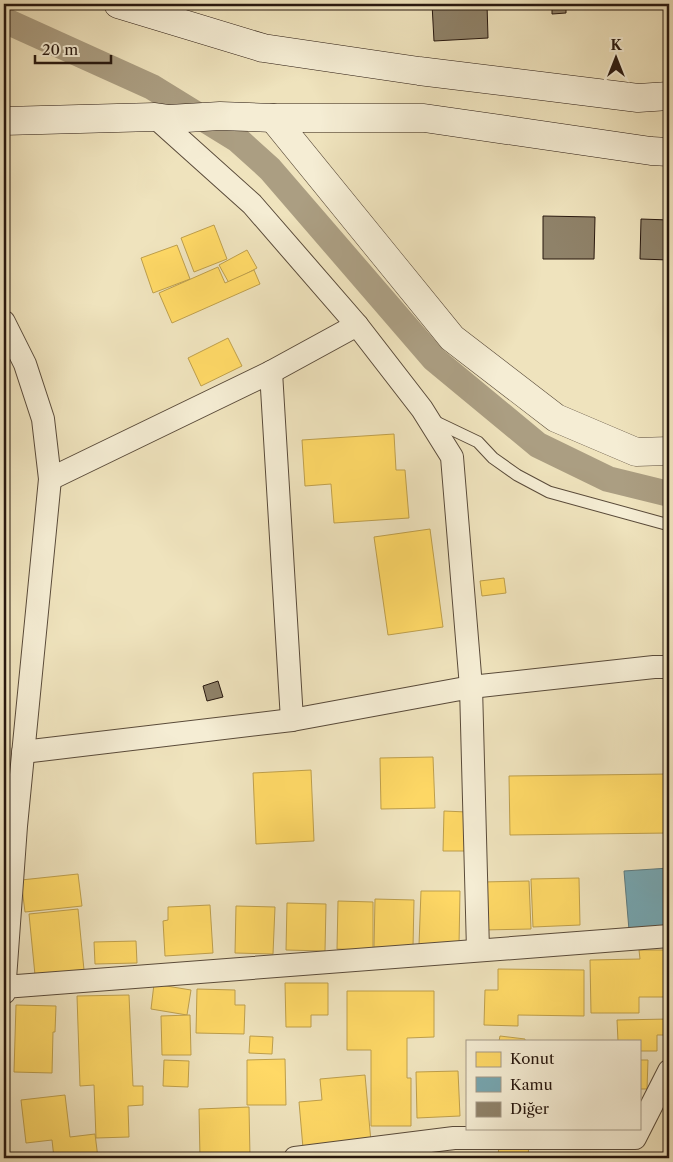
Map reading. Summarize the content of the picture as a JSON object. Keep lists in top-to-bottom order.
{
  "legend": ["Konut", "Kamu", "Diğer"],
  "scale_bar": "20 m",
  "north": "top"
}
